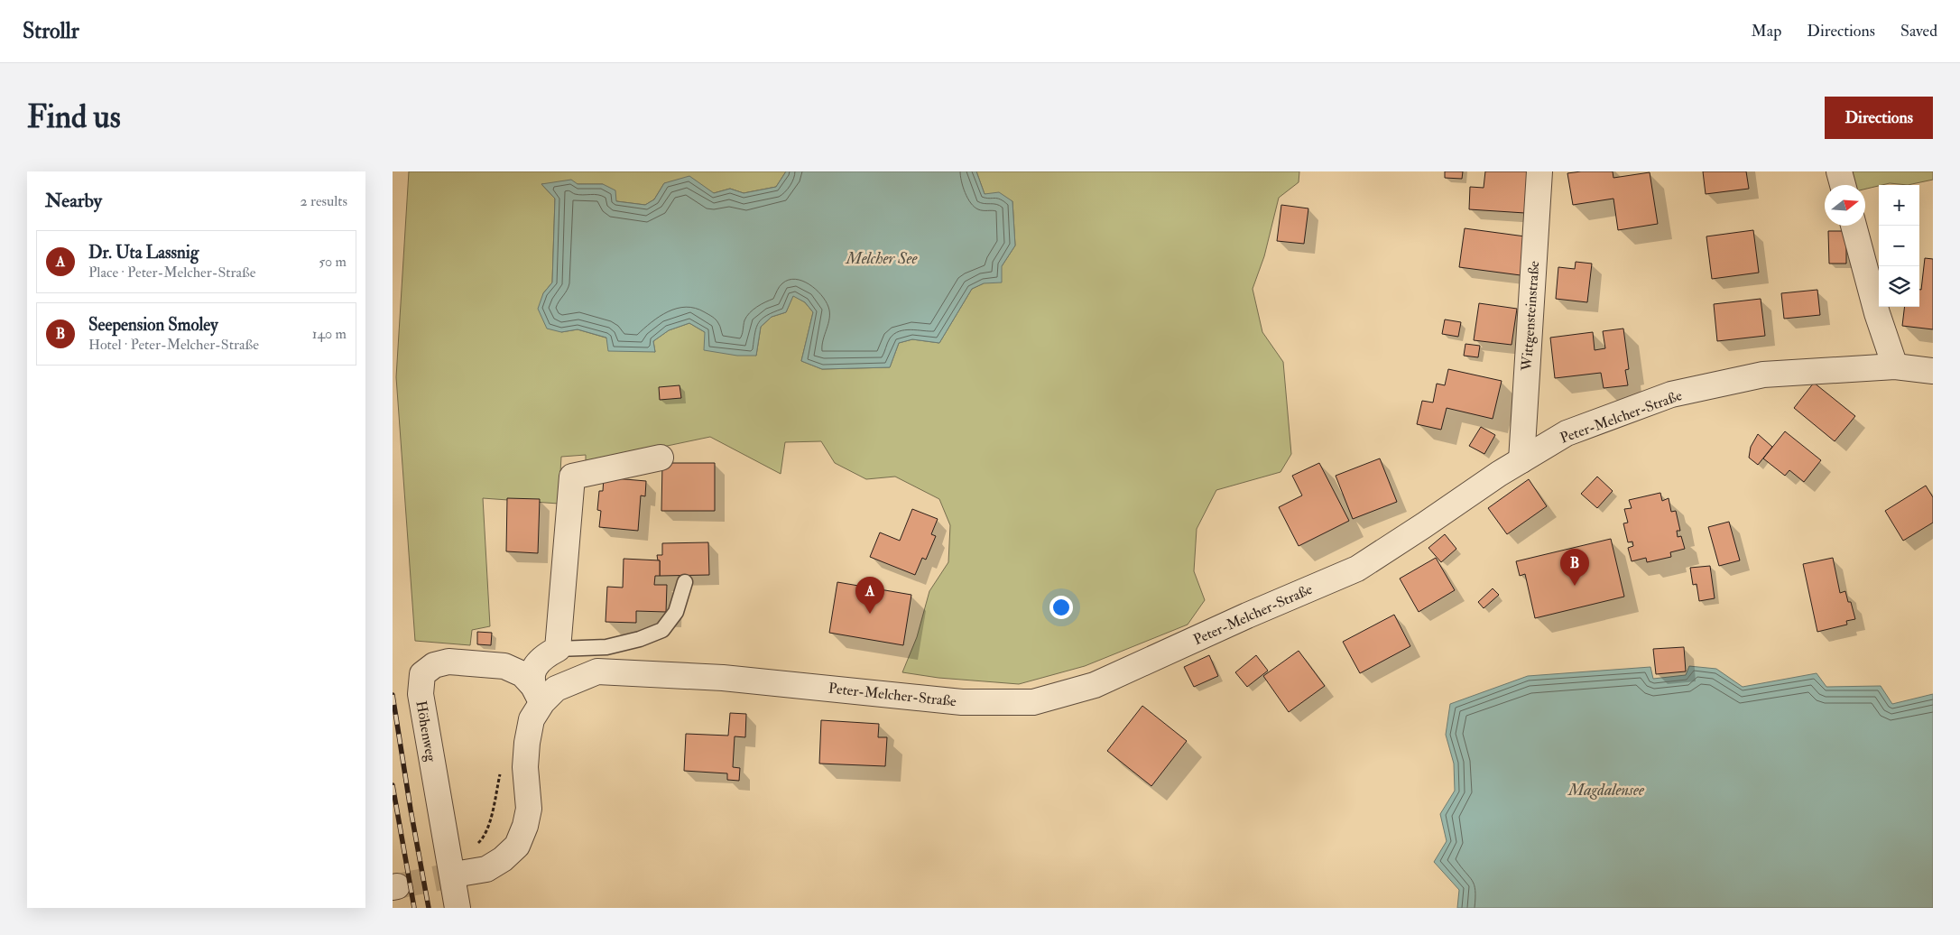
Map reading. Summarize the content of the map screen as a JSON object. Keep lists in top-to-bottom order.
{
  "streets": {
    "street": ["Wittgensteinstraße", "Peter-Melcher-Straße", "Höhenweg"]
  },
  "crossings": [
    ["Wittgensteinstraße", "Peter-Melcher-Straße"],
    ["Peter-Melcher-Straße", "Höhenweg"]
  ],
  "water": ["Melcher See", "Magdalensee"],
  "north": "right",
  "page": {
    "header": "Strollr",
    "nav": ["Map", "Directions", "Saved"],
    "buttons": "Directions",
    "title": "Find us",
    "heading": ["Nearby", "2 results"],
    "map_buttons": ["+", "−"],
    "list": [
      {
        "mark": "A",
        "name": "Dr. Uta Lassnig",
        "note": "Place · Peter-Melcher-Straße",
        "value": "50 m"
      },
      {
        "mark": "B",
        "name": "Seepension Smoley",
        "note": "Hotel · Peter-Melcher-Straße",
        "value": "140 m"
      }
    ],
    "pins": ["B", "A"]
  }
}
